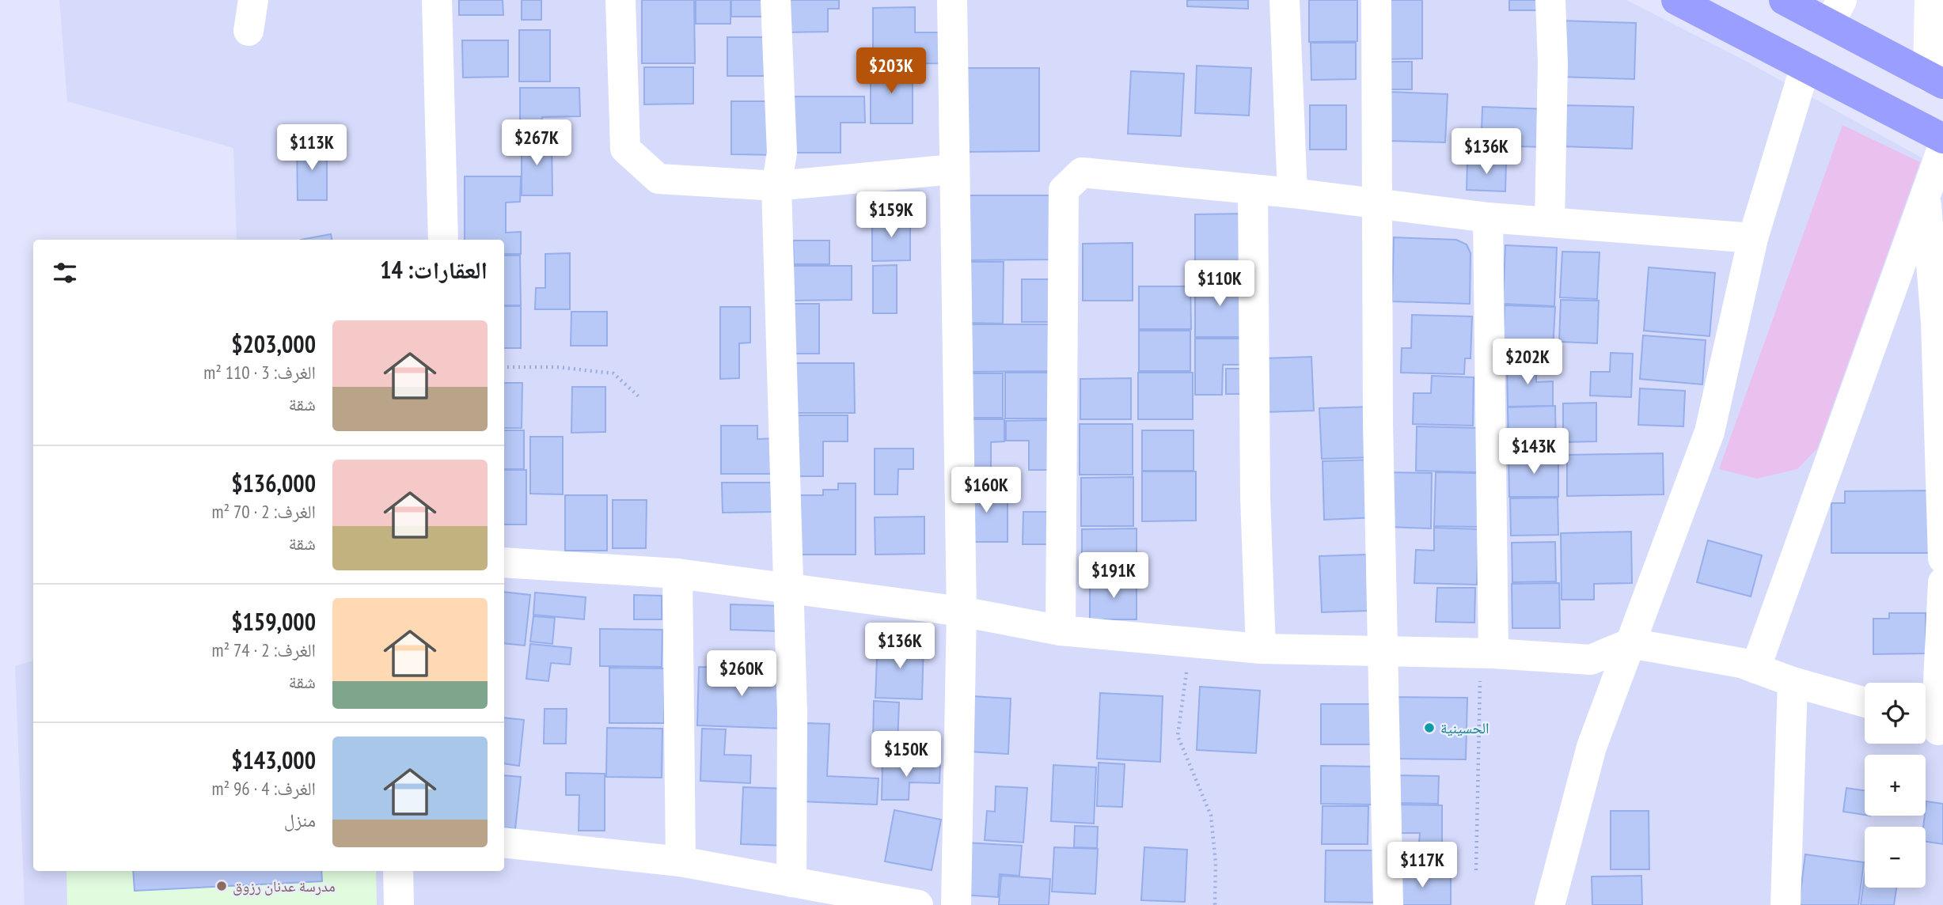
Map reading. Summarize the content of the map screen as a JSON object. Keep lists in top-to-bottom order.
{
  "places": ["الحسينية", "مدرسة عدنان رزوق"],
  "page": {
    "price": [
      "$203K",
      "$267K",
      "$113K",
      "$136K",
      "$159K",
      "$110K",
      "$202K",
      "$143K",
      "$160K",
      "$191K",
      "$136K",
      "$260K",
      "$150K",
      "$117K"
    ],
    "heading": "العقارات: 14",
    "list": [
      {
        "name": "$203,000",
        "note": "الغرف: 3 · 110 m² · شقة"
      },
      {
        "name": "$136,000",
        "note": "الغرف: 2 · 70 m² · شقة"
      },
      {
        "name": "$159,000",
        "note": "الغرف: 2 · 74 m² · شقة"
      },
      {
        "name": "$143,000",
        "note": "الغرف: 4 · 96 m² · منزل"
      }
    ],
    "map_buttons": ["+", "−"]
  }
}
